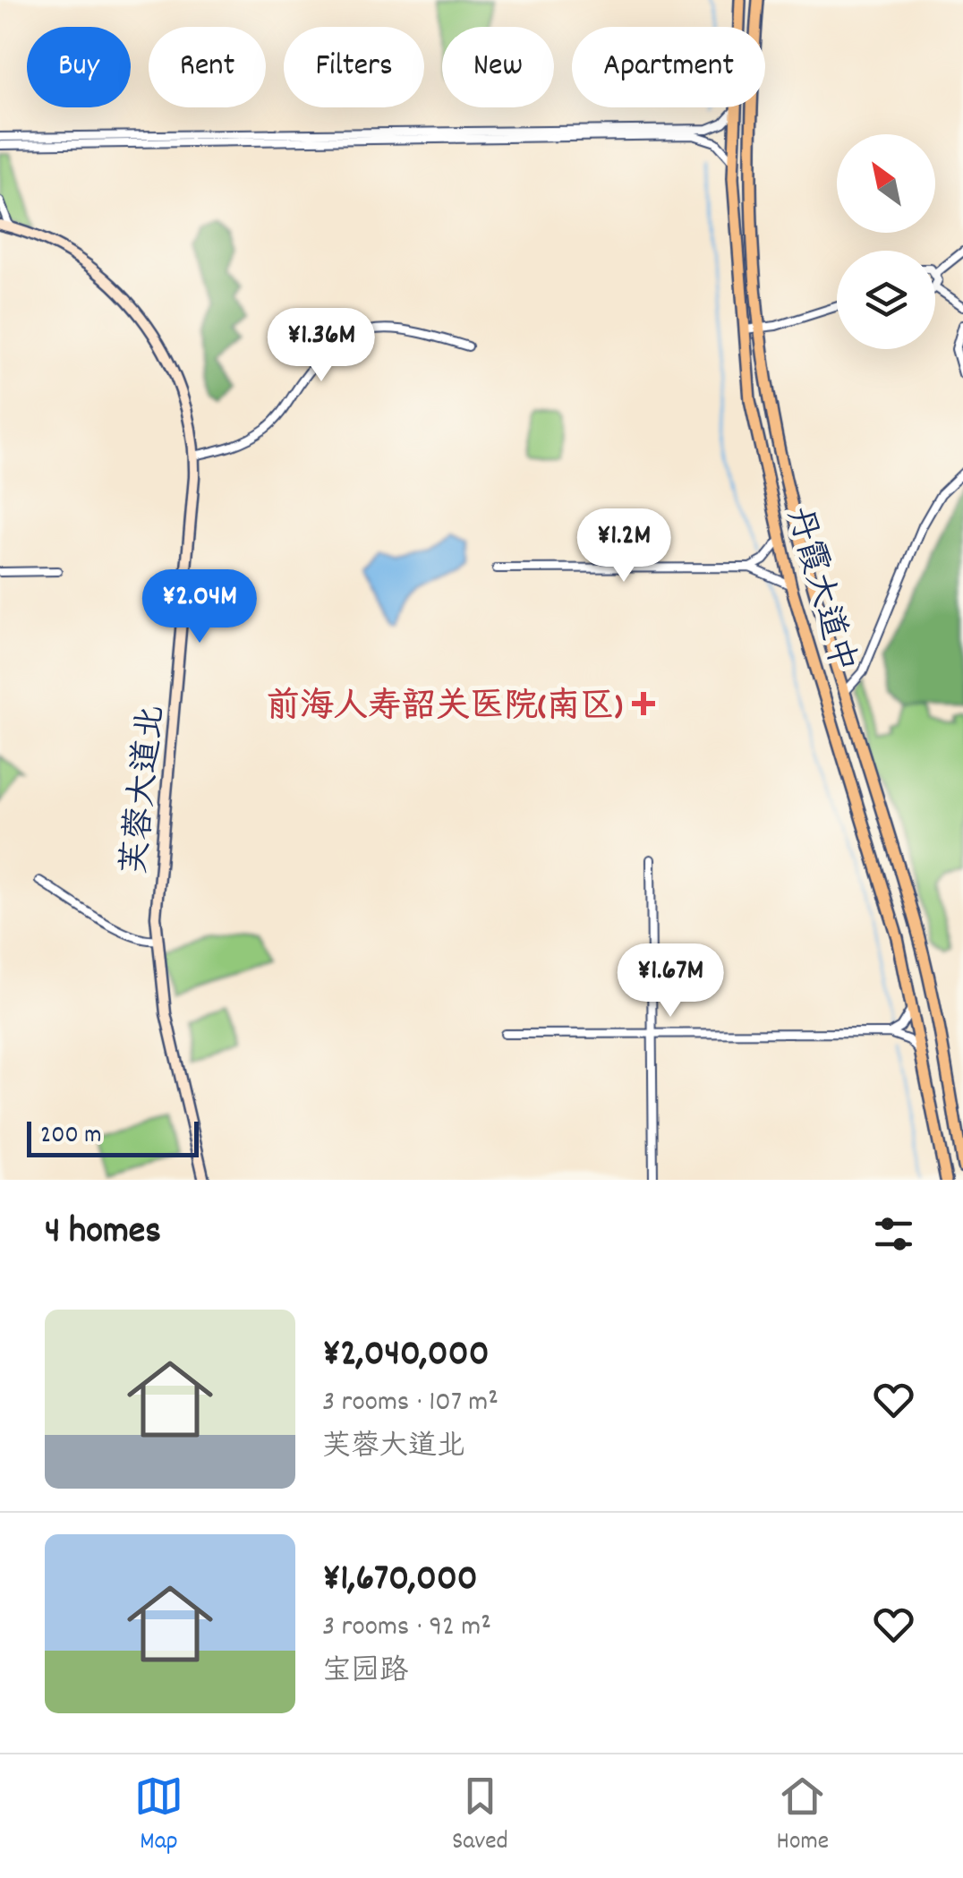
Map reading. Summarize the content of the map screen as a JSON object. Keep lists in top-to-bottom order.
{
  "streets": {
    "main road": ["丹霞大道中", "芙蓉大道北"]
  },
  "places": {
    "health": ["前海人寿韶关医院(南区)"]
  },
  "scale_bar": "200 m",
  "north": "top left",
  "page": {
    "chip": [
      "Buy",
      "Rent",
      "Filters",
      "New",
      "Apartment"
    ],
    "price": [
      "¥1.36M",
      "¥1.2M",
      "¥2.04M",
      "¥1.67M"
    ],
    "scale": "200 m",
    "heading": "4 homes",
    "list": [
      {
        "name": "¥2,040,000",
        "note": "3 rooms · 107 m² · 芙蓉大道北"
      },
      {
        "name": "¥1,670,000",
        "note": "3 rooms · 92 m² · 宝园路"
      }
    ],
    "tabs": ["Map", "Saved", "Home"]
  }
}
